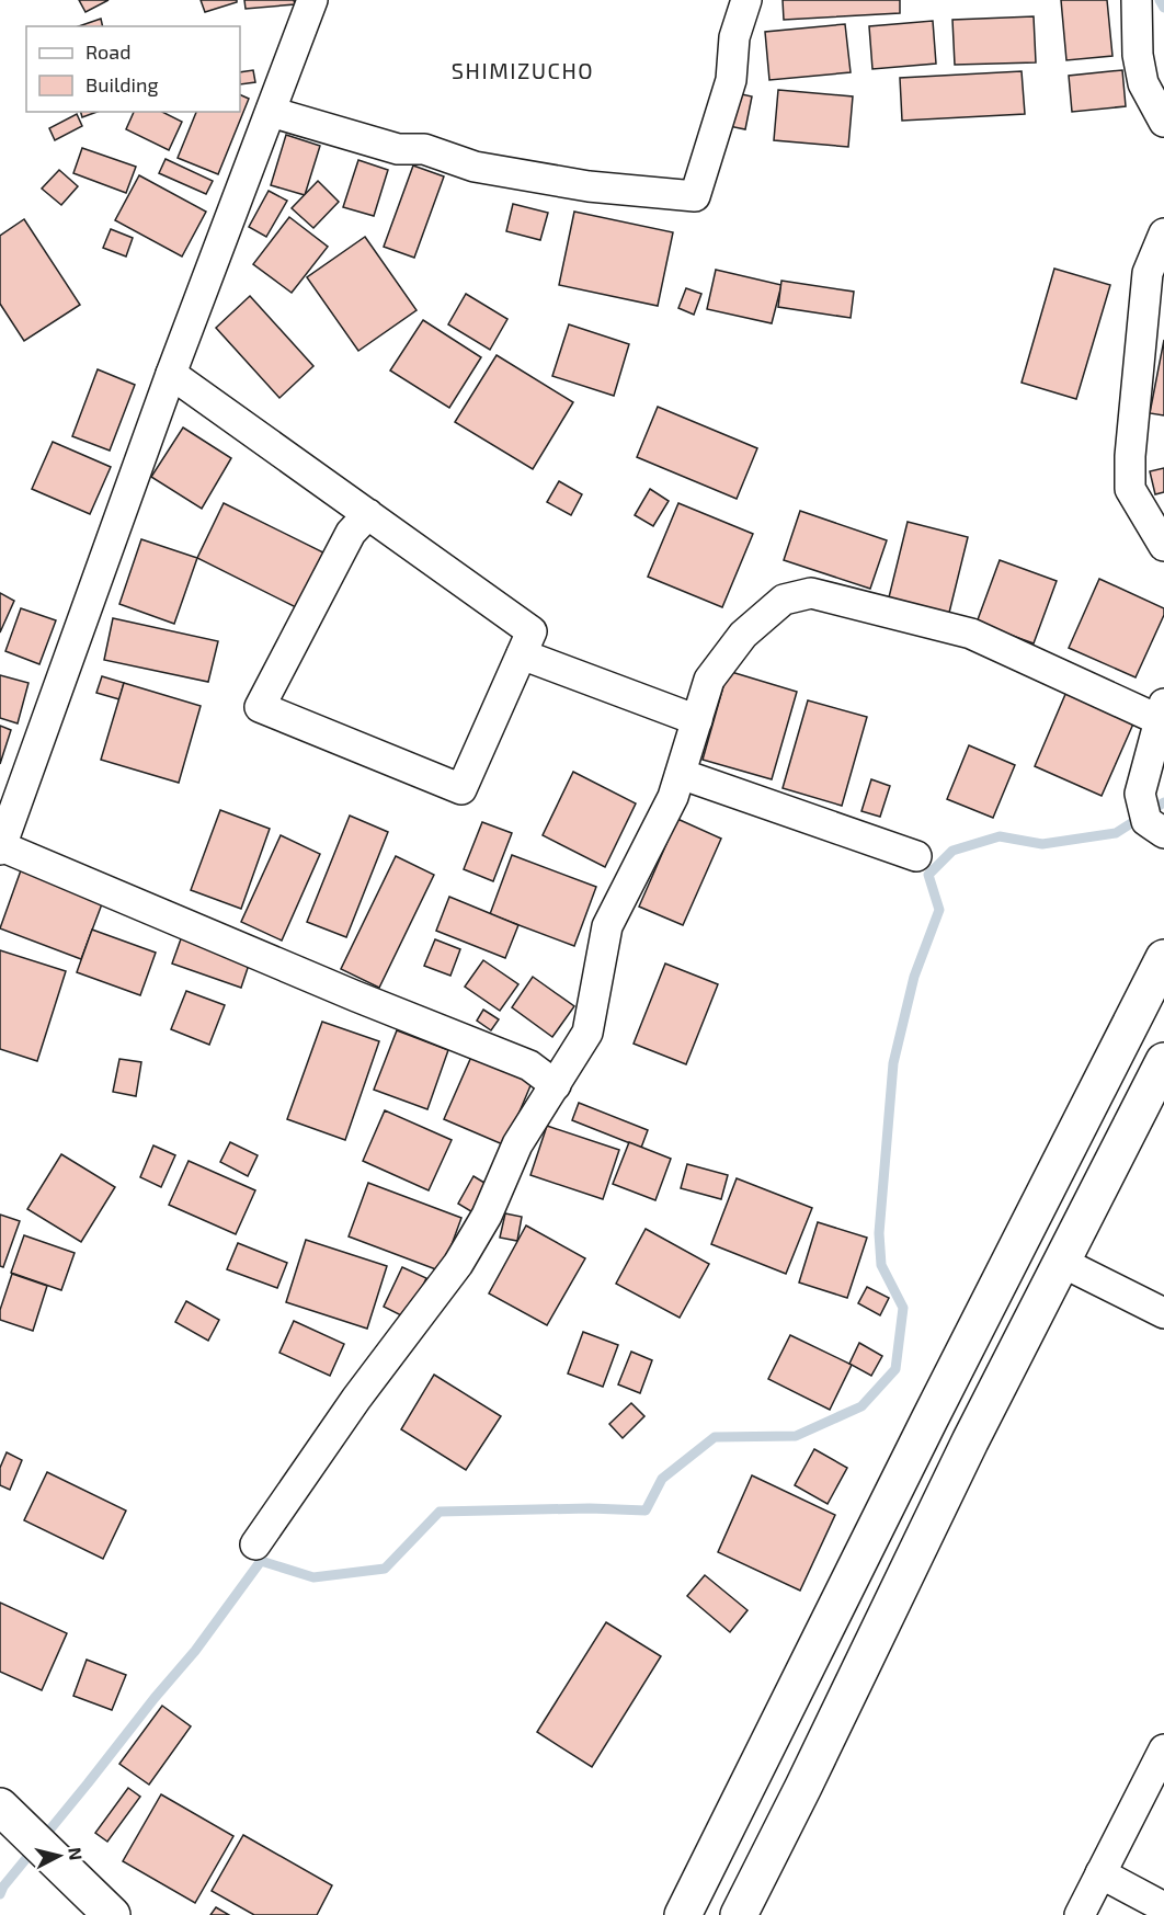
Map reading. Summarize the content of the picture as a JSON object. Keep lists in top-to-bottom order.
{
  "districts": ["SHIMIZUCHO"],
  "legend": ["Road", "Building"],
  "north": "right"
}
